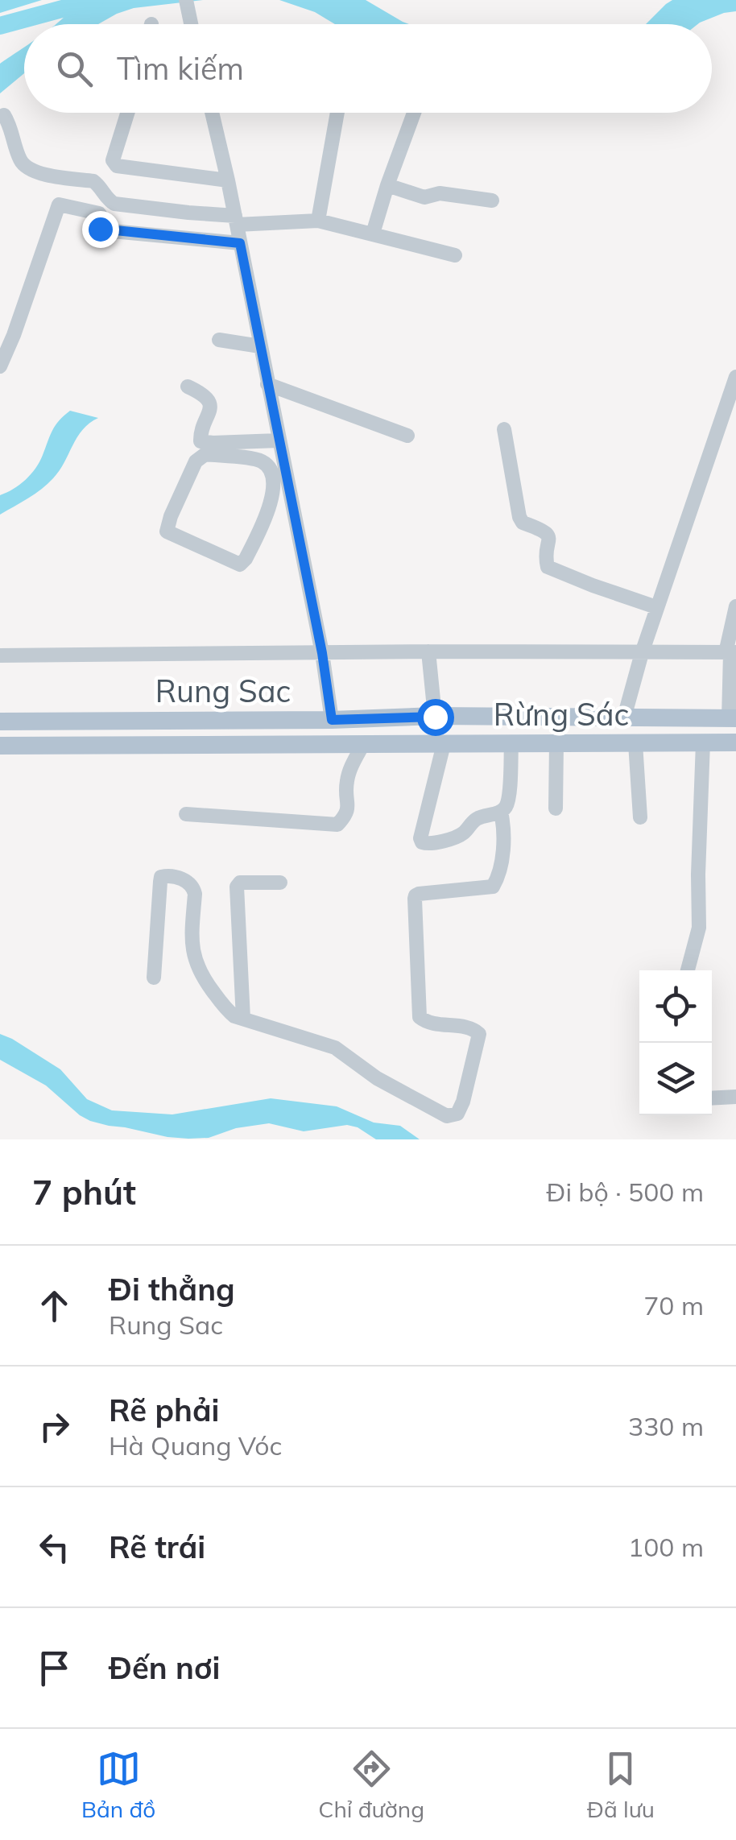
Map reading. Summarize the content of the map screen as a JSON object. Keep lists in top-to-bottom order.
{
  "streets": {
    "main road": ["Rung Sac", "Rừng Sác"]
  },
  "page": {
    "search": "Tìm kiếm",
    "heading": ["7 phút", "Đi bộ · 500 m"],
    "list": [
      ["Đi thẳng", "Rung Sac", "70 m"],
      ["Rẽ phải", "Hà Quang Vóc", "330 m"],
      ["Rẽ trái", "100 m"],
      "Đến nơi"
    ],
    "nav": ["Bản đồ", "Chỉ đường", "Đã lưu"]
  }
}
